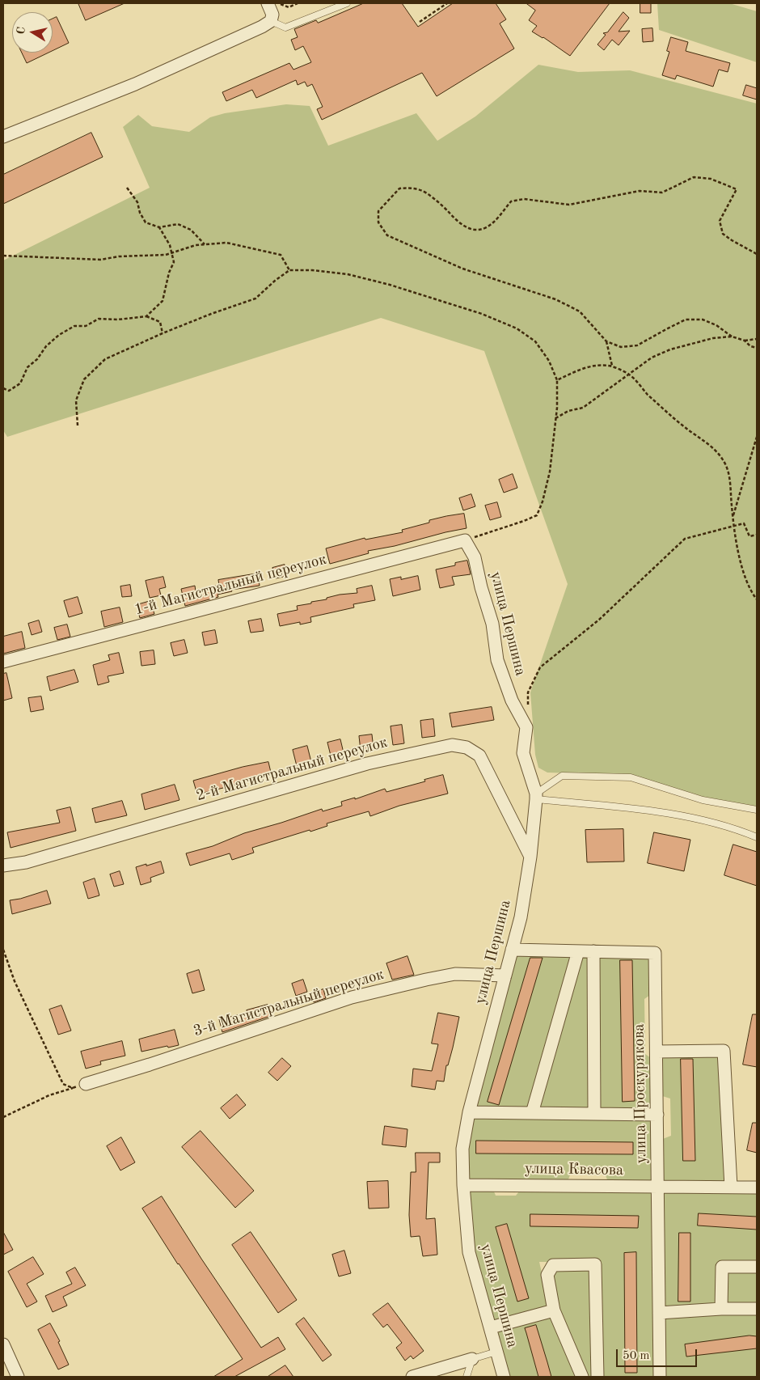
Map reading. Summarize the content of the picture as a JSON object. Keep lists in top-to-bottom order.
{
  "streets": {
    "street": [
      "1-й Магистральный переулок",
      "улица Першина",
      "2-й Магистральный переулок",
      "3-й Магистральный переулок",
      "улица Проскурякова",
      "улица Квасова"
    ]
  },
  "crossings": [
    ["1-й Магистральный переулок", "улица Першина"],
    ["улица Першина", "2-й Магистральный переулок"],
    ["улица Першина", "3-й Магистральный переулок"],
    ["улица Першина", "улица Проскурякова"],
    ["улица Першина", "улица Квасова"],
    ["улица Проскурякова", "улица Квасова"]
  ],
  "scale_bar": "50 m",
  "north": "left"
}
